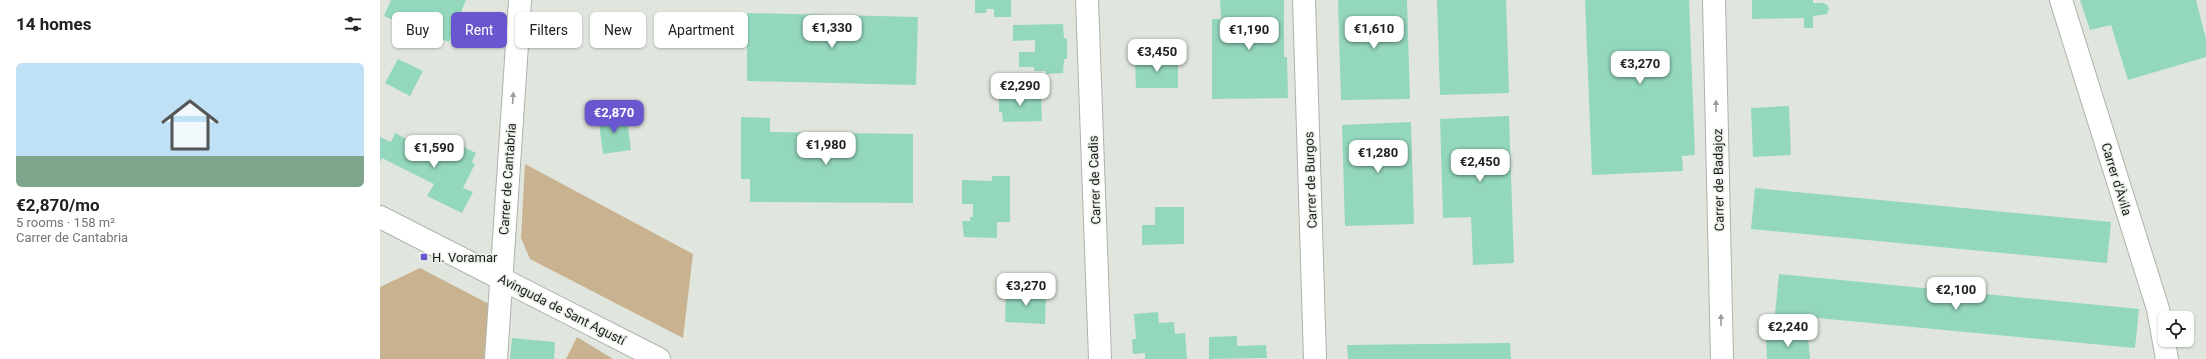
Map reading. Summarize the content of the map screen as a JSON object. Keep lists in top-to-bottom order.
{
  "streets": {
    "street": [
      "Carrer de Cantabria",
      "Carrer d'Àvila",
      "Carrer de Cadis",
      "Carrer de Burgos",
      "Carrer de Badajoz",
      "Avinguda de Sant Agustí"
    ]
  },
  "crossings": [
    ["Carrer de Cantabria", "Avinguda de Sant Agustí"]
  ],
  "one_way": ["Carrer de Cantabria", "Carrer de Badajoz"],
  "places": {
    "transit": ["H. Voramar"]
  },
  "page": {
    "heading": "14 homes",
    "chip": [
      "Buy",
      "Rent",
      "Filters",
      "New",
      "Apartment"
    ],
    "price": [
      "€1,330",
      "€1,610",
      "€1,190",
      "€3,450",
      "€3,270",
      "€2,290",
      "€2,870",
      "€1,980",
      "€1,590",
      "€1,280",
      "€2,450",
      "€3,270",
      "€2,100",
      "€2,240"
    ],
    "list": [
      {
        "name": "€2,870/mo",
        "note": "5 rooms · 158 m² · Carrer de Cantabria"
      }
    ]
  }
}
